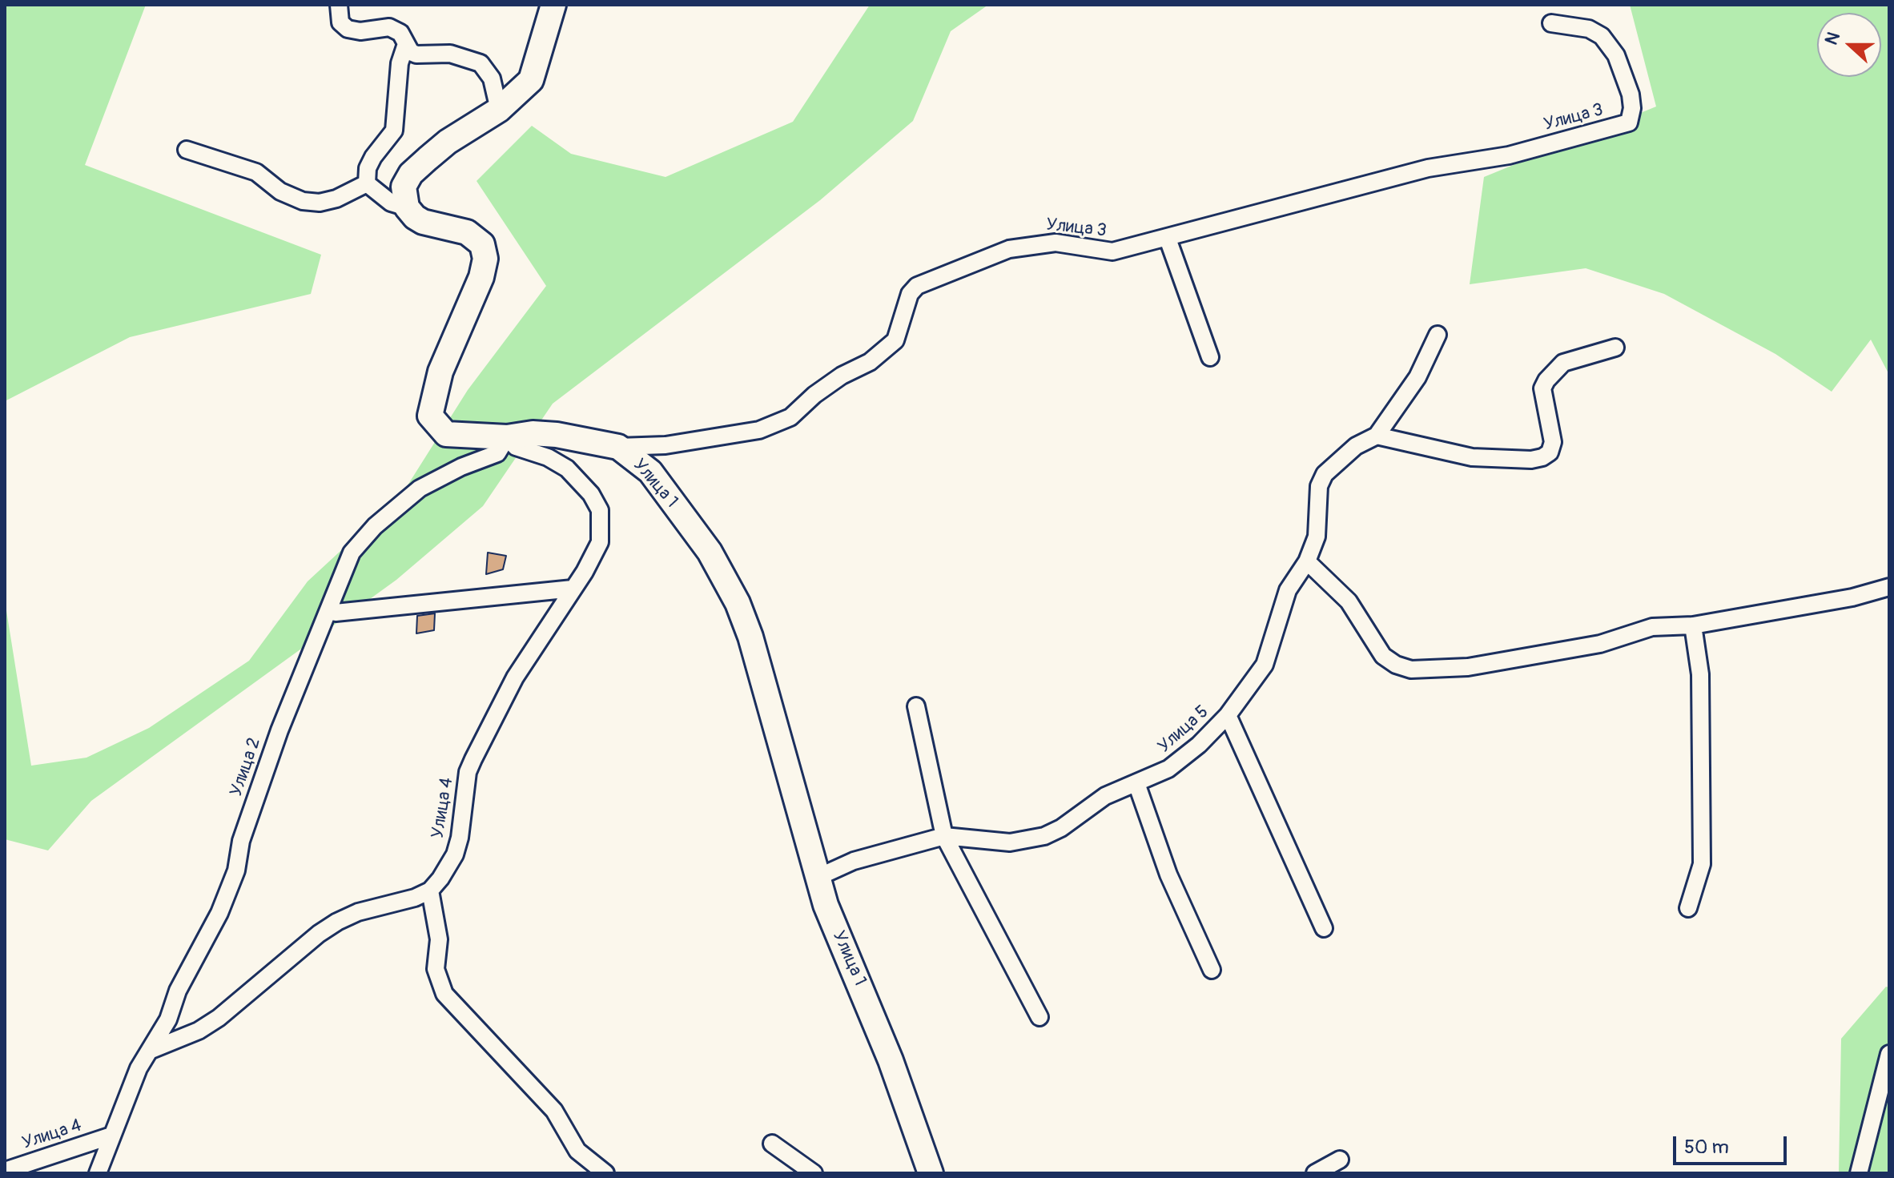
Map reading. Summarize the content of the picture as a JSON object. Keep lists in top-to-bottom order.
{
  "streets": {
    "main road": ["Улица 1"],
    "street": [
      "Улица 3",
      "Улица 5",
      "Улица 2",
      "Улица 4"
    ]
  },
  "crossings": [
    ["Улица 3", "Улица 1"],
    ["Улица 1", "Улица 5"],
    ["Улица 1", "Улица 2"],
    ["Улица 1", "Улица 4"],
    ["Улица 2", "Улица 4"]
  ],
  "scale_bar": "50 m",
  "north": "left"
}
